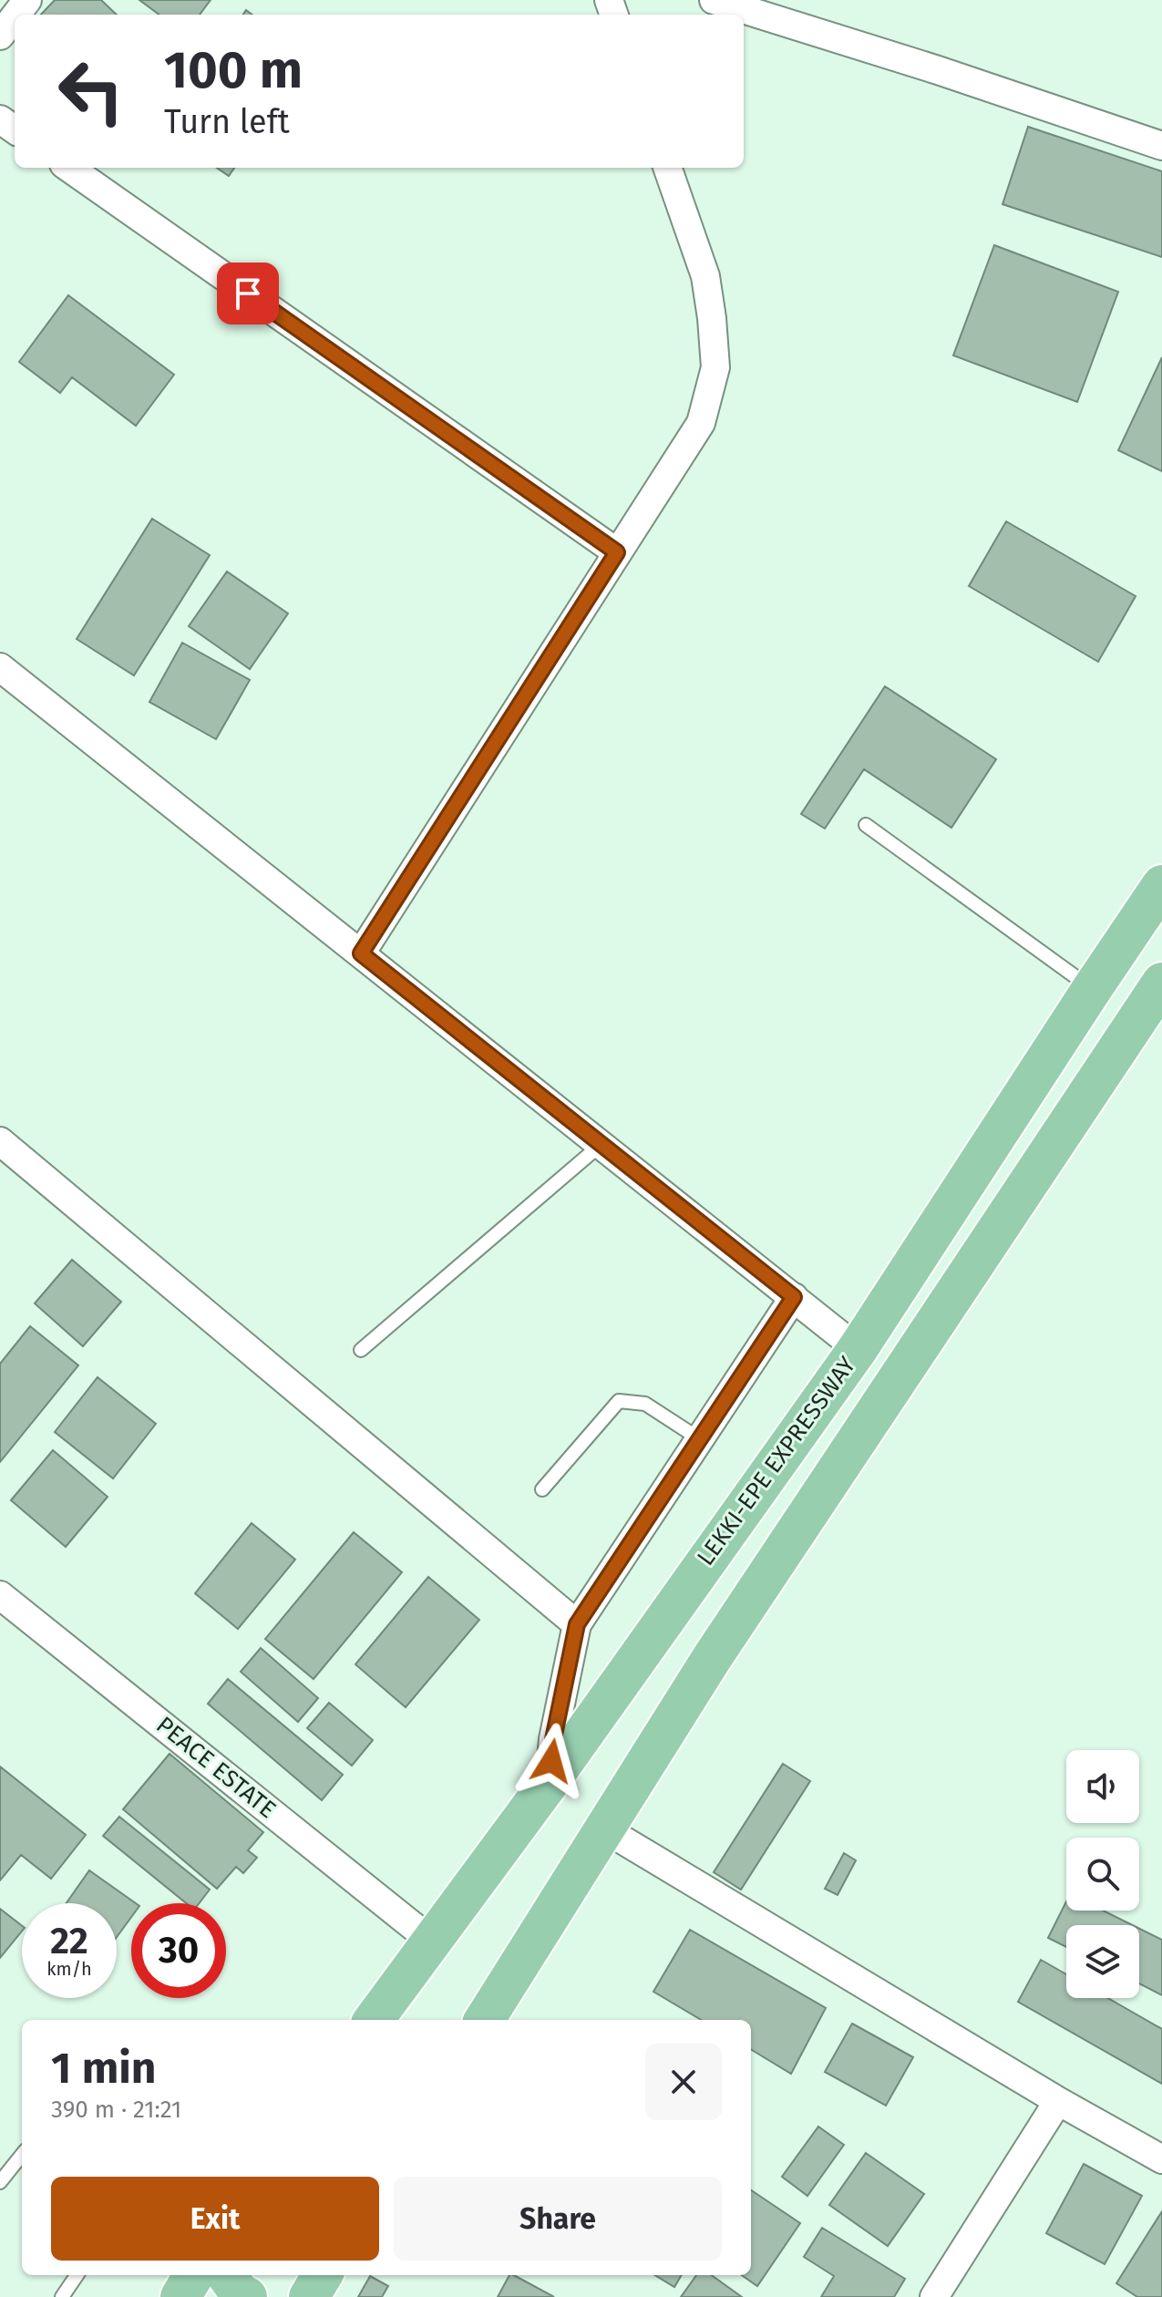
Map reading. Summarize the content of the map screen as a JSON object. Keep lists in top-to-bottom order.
{
  "streets": {
    "highway": ["LEKKI-EPE EXPRESSWAY"],
    "street": ["PEACE ESTATE"]
  },
  "crossings": [
    ["LEKKI-EPE EXPRESSWAY", "PEACE ESTATE"]
  ],
  "page": {
    "turn": ["100 m", "Turn left"],
    "speed": "22 km/h",
    "limit": "30",
    "heading": ["1 min", "390 m · 21:21"],
    "buttons": ["Exit", "Share"]
  }
}
